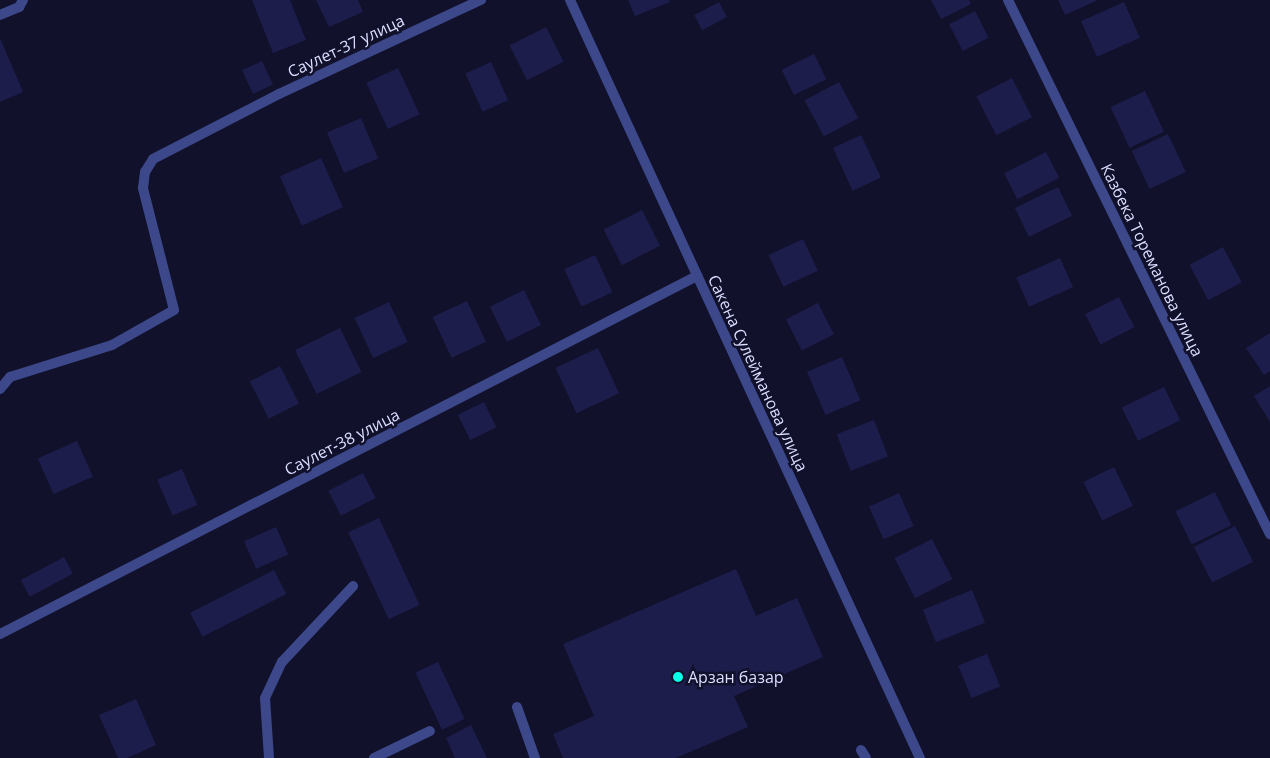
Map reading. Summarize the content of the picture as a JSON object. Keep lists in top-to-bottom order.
{
  "streets": {
    "street": [
      "Саулет-37 улица",
      "Казбека Тореманова улица",
      "Сакена Сулейманова улица",
      "Саулет-38 улица"
    ]
  },
  "crossings": [
    ["Сакена Сулейманова улица", "Саулет-38 улица"]
  ],
  "places": ["Арзан базар"]
}
